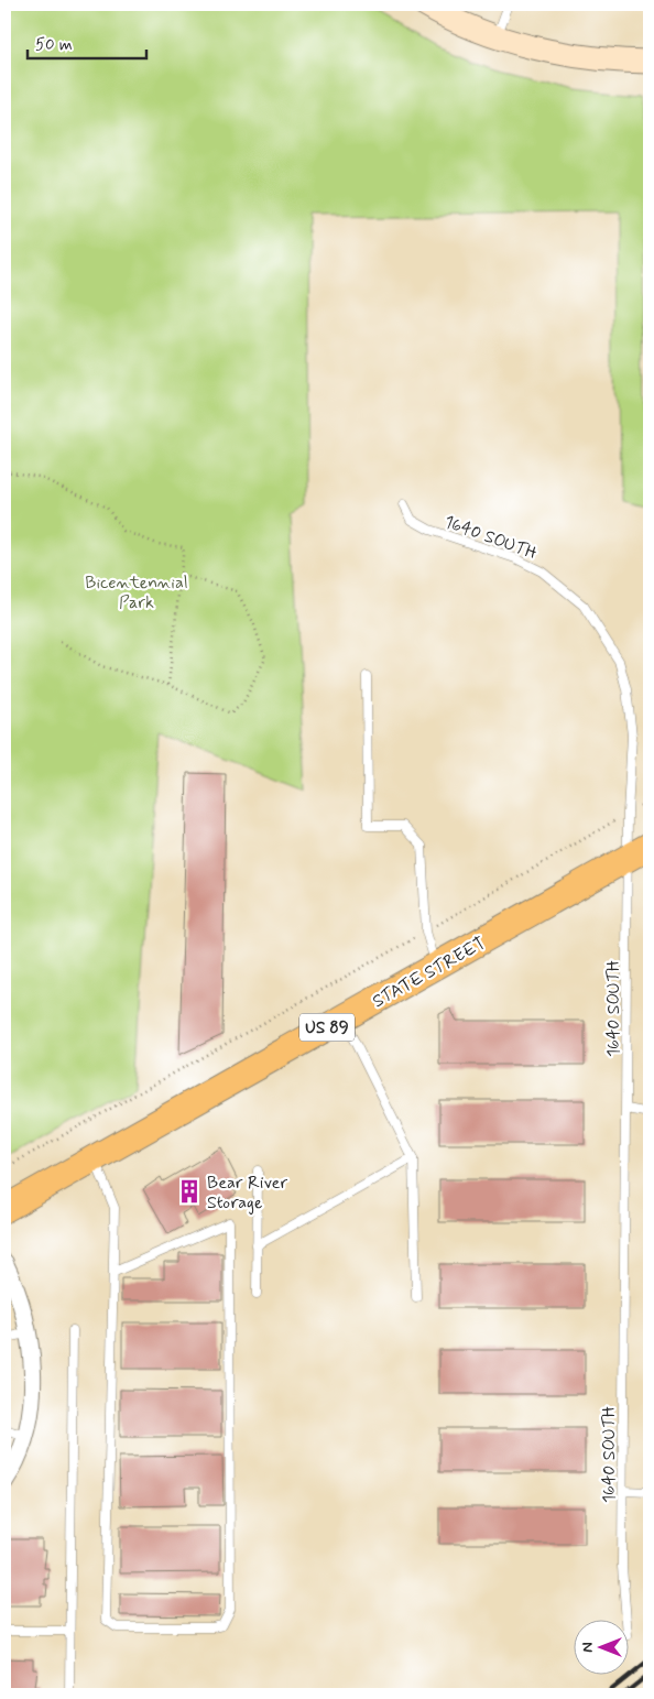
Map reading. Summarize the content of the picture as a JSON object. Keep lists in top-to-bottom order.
{
  "streets": {
    "main road": ["STATE STREET", "US 89"],
    "lane": ["1640 SOUTH"]
  },
  "crossings": [
    ["1640 SOUTH", "STATE STREET"]
  ],
  "parks": ["Bicentennial Park"],
  "places": {
    "building": ["Bear River Storage"]
  },
  "scale_bar": "50 m",
  "north": "left"
}
